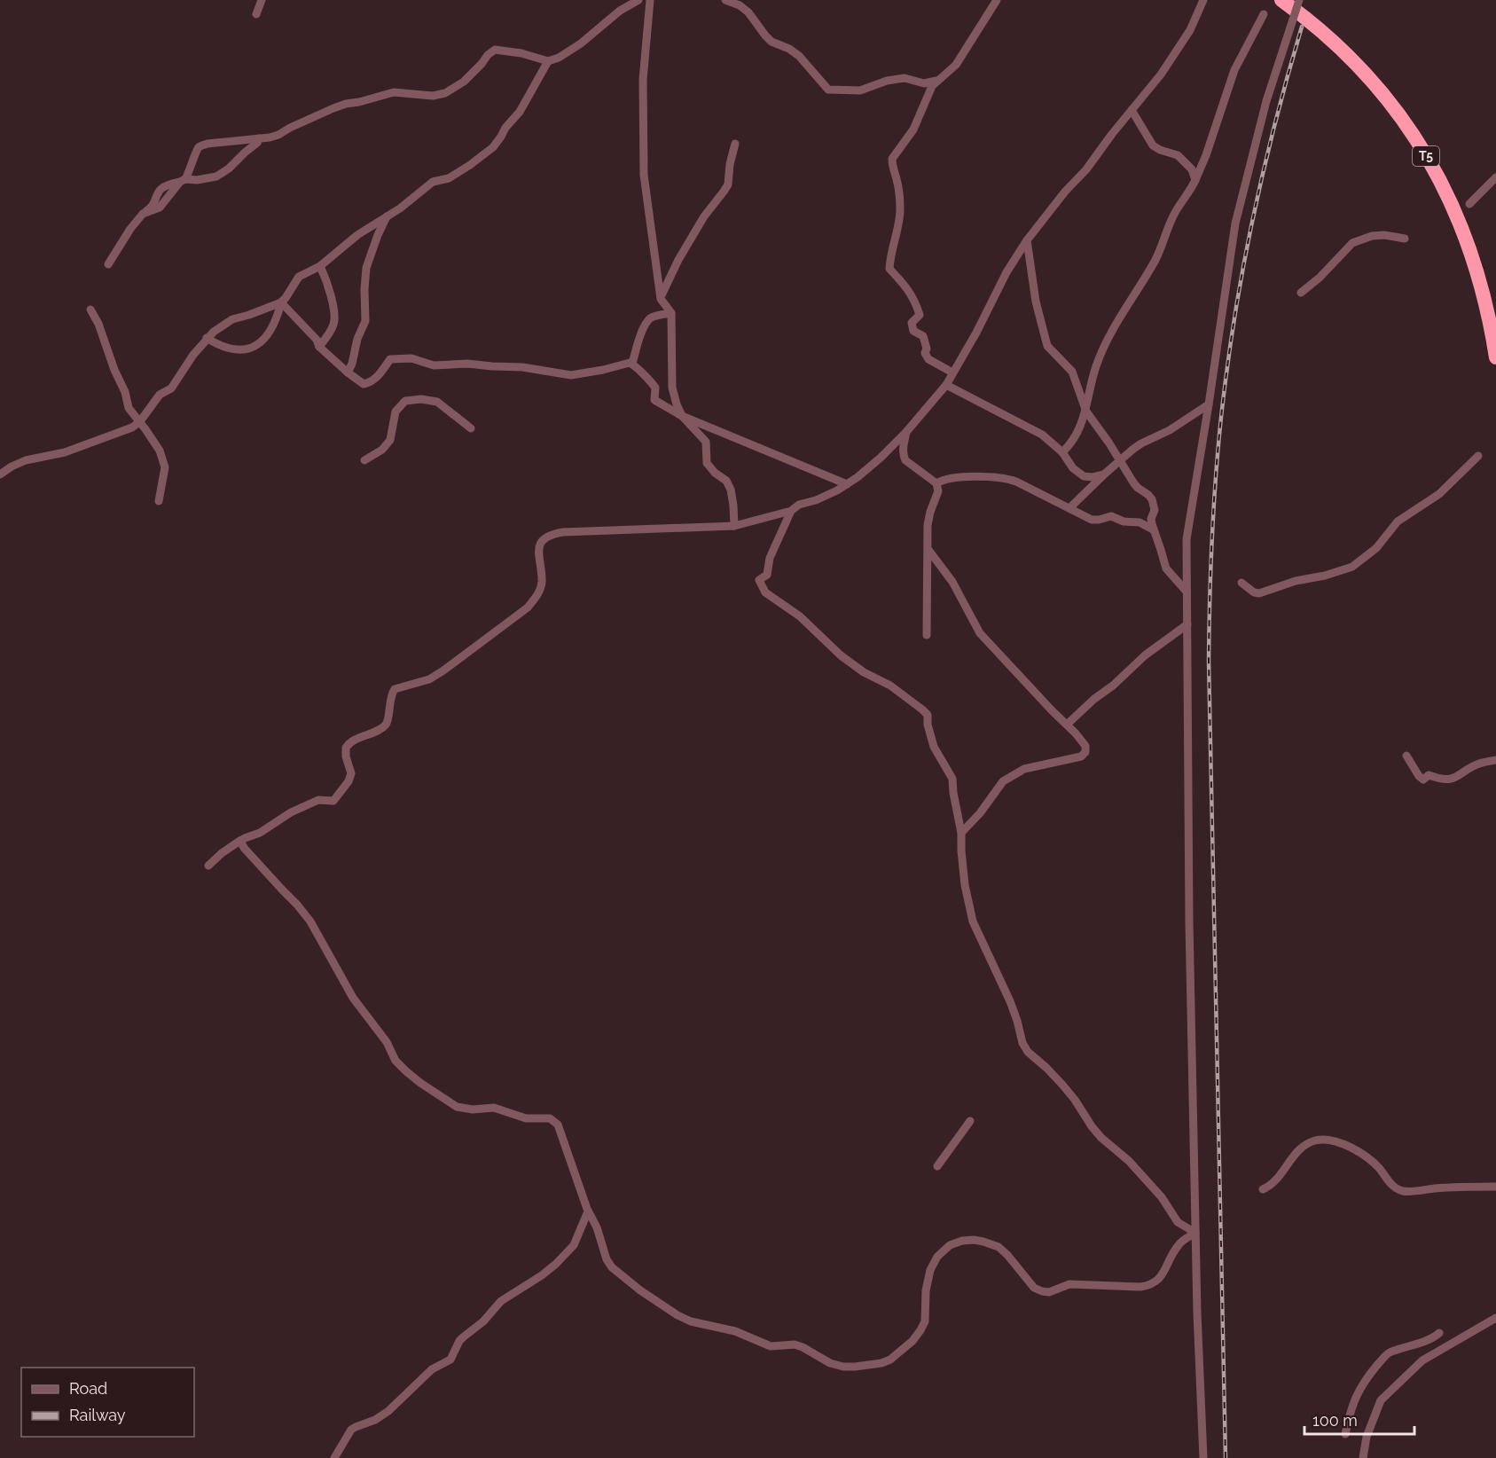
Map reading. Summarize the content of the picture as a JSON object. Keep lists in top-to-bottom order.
{
  "streets": {
    "highway": ["T5"]
  },
  "legend": ["Road", "Railway"],
  "scale_bar": "100 m"
}
